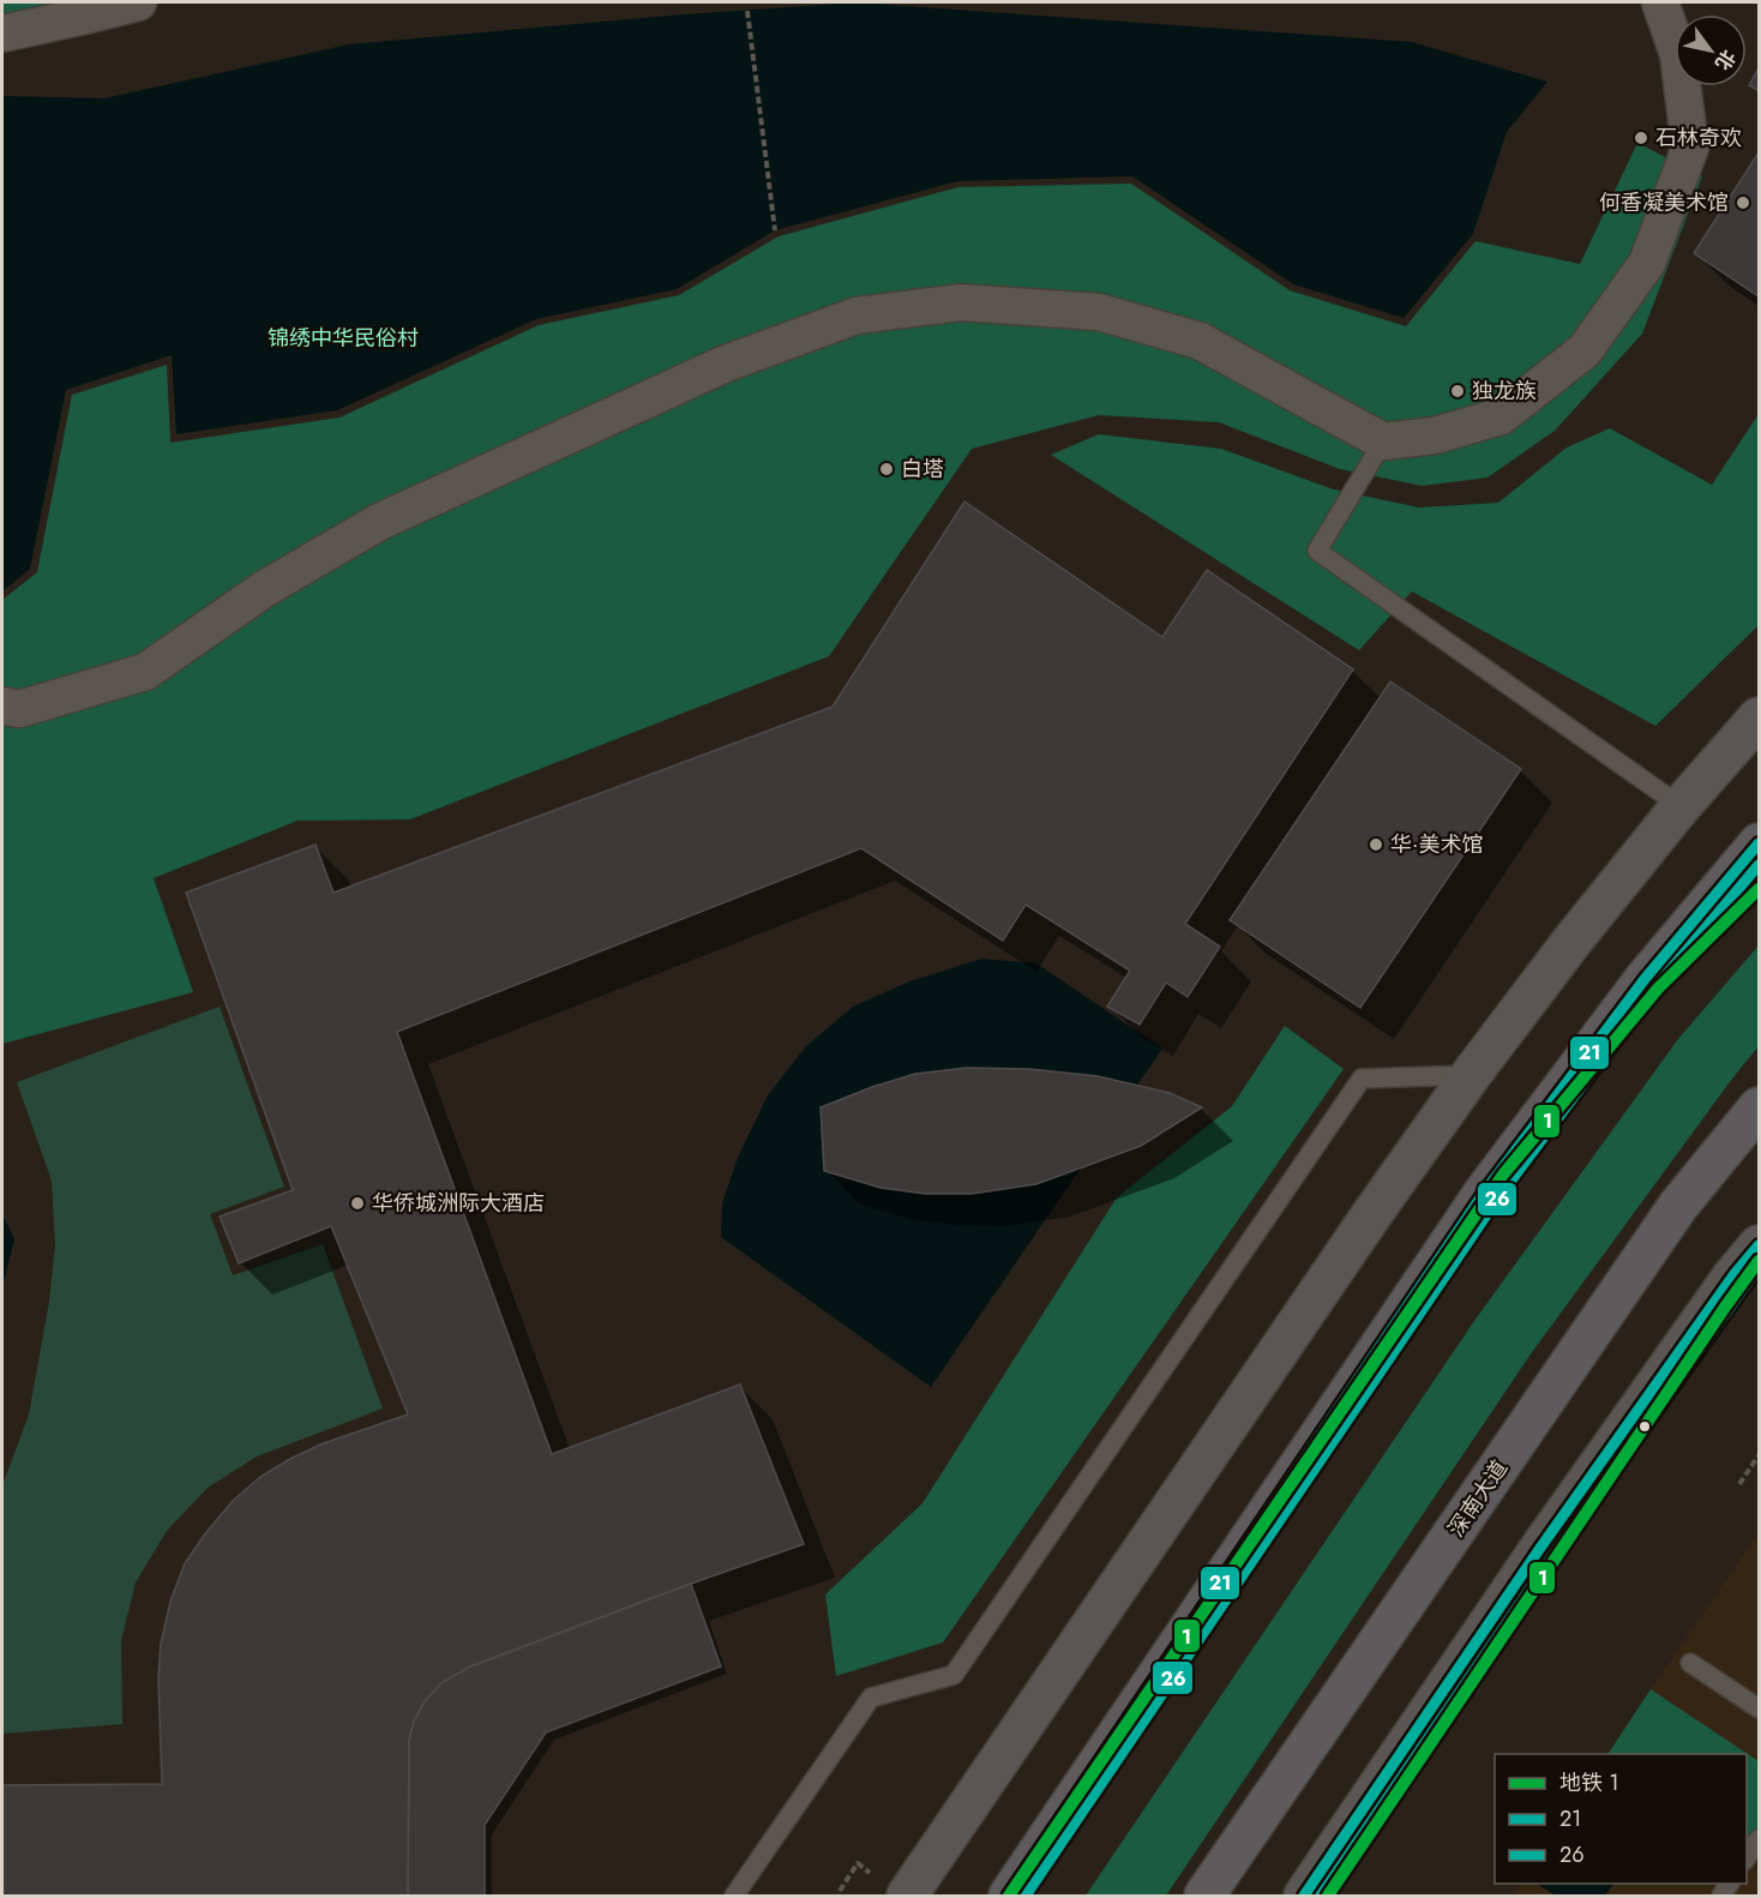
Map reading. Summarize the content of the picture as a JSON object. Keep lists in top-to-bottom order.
{
  "streets": {
    "main road": ["深南大道"]
  },
  "parks": ["锦绣中华民俗村"],
  "places": [
    "石林奇欢",
    "何香凝美术馆",
    "独龙族",
    "白塔",
    "华·美术馆",
    "华侨城洲际大酒店"
  ],
  "lines": ["transit line 21", "transit line 26", "metro line 1"],
  "legend": ["地铁 1", "21", "26"],
  "north": "bottom right"
}
